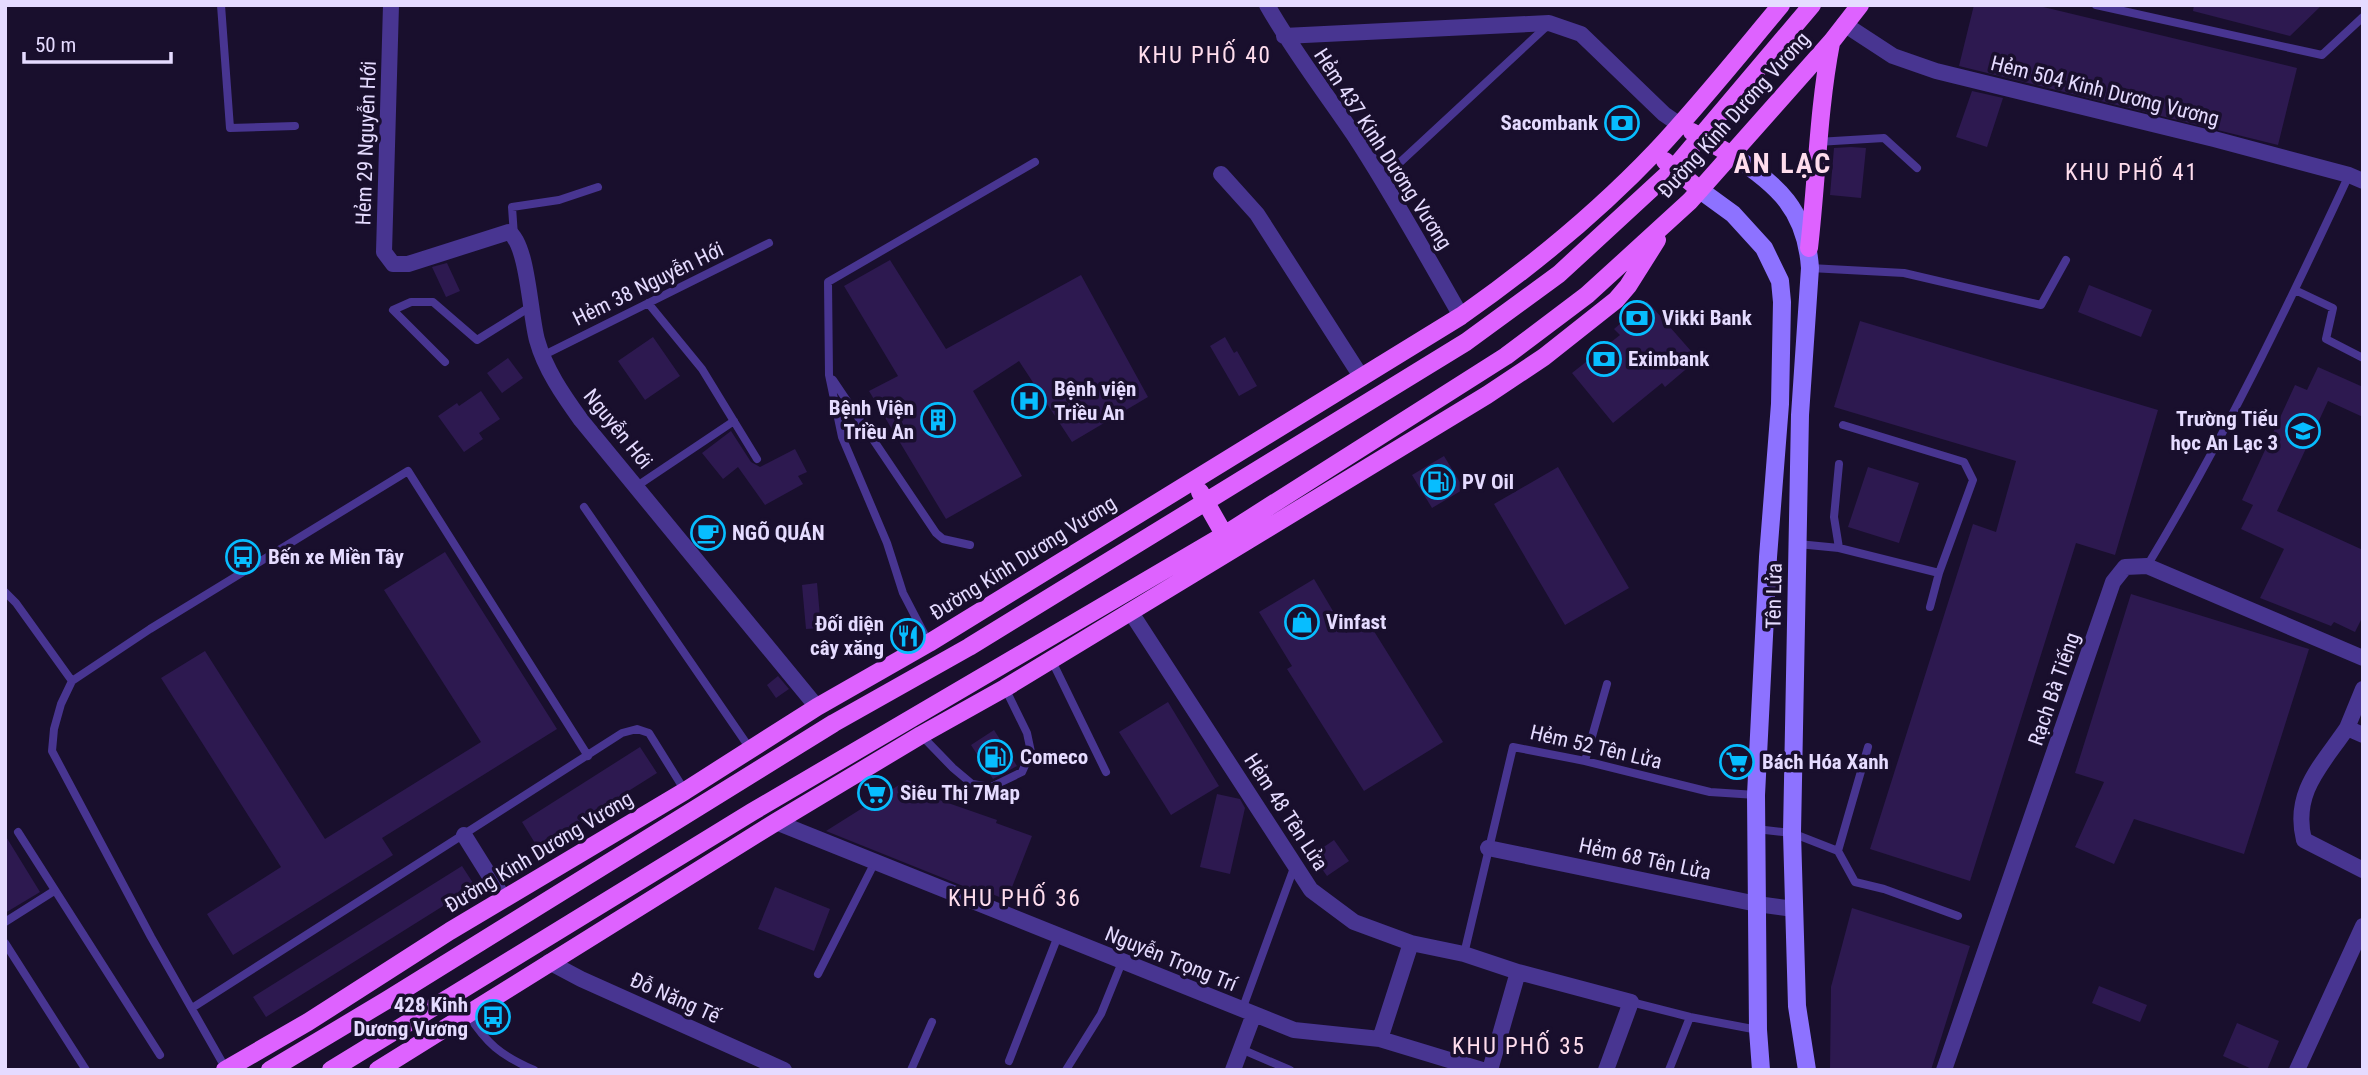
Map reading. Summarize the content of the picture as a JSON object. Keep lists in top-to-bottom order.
{
  "streets": {
    "main road": ["Đường Kinh Dương Vương", "Tên Lửa"],
    "street": [
      "Hẻm 504 Kinh Dương Vương",
      "Hẻm 29 Nguyễn Hới",
      "Hẻm 437 Kinh Dương Vương",
      "Nguyễn Hới",
      "Rạch Bà Tiếng",
      "Hẻm 48 Tên Lửa",
      "Hẻm 68 Tên Lửa",
      "Nguyễn Trọng Trí",
      "Đỗ Năng Tế"
    ],
    "lane": ["Hẻm 38 Nguyễn Hới", "Hẻm 52 Tên Lửa"]
  },
  "crossings": [
    ["Hẻm 504 Kinh Dương Vương", "Đường Kinh Dương Vương"],
    ["Đường Kinh Dương Vương", "Hẻm 437 Kinh Dương Vương"],
    ["Đường Kinh Dương Vương", "Nguyễn Hới"],
    ["Đường Kinh Dương Vương", "Tên Lửa"],
    ["Đường Kinh Dương Vương", "Hẻm 48 Tên Lửa"],
    ["Đường Kinh Dương Vương", "Nguyễn Trọng Trí"],
    ["Đường Kinh Dương Vương", "Đỗ Năng Tế"],
    ["Hẻm 29 Nguyễn Hới", "Nguyễn Hới"],
    ["Hẻm 38 Nguyễn Hới", "Nguyễn Hới"],
    ["Tên Lửa", "Hẻm 52 Tên Lửa"],
    ["Tên Lửa", "Hẻm 68 Tên Lửa"],
    ["Hẻm 52 Tên Lửa", "Hẻm 48 Tên Lửa"],
    ["Hẻm 52 Tên Lửa", "Hẻm 68 Tên Lửa"]
  ],
  "districts": [
    "KHU PHỐ 40",
    "AN LẠC",
    "KHU PHỐ 41",
    "KHU PHỐ 36",
    "KHU PHỐ 35"
  ],
  "places": {
    "bank": ["Sacombank", "Vikki Bank", "Eximbank"],
    "hospital": ["Bệnh viện Triều An"],
    "building": ["Bệnh Viện Triều An"],
    "school or university": ["Trường Tiểu học An Lạc 3"],
    "fuel station": ["PV Oil", "Comeco"],
    "cafe": ["NGÕ QUÁN"],
    "bus stop": ["Bến xe Miền Tây", "428 Kinh Dương Vương"],
    "shop": ["Vinfast"],
    "restaurant": ["Đối diện cây xăng"],
    "supermarket": ["Bách Hóa Xanh", "Siêu Thị 7Map"]
  },
  "scale_bar": "50 m"
}
